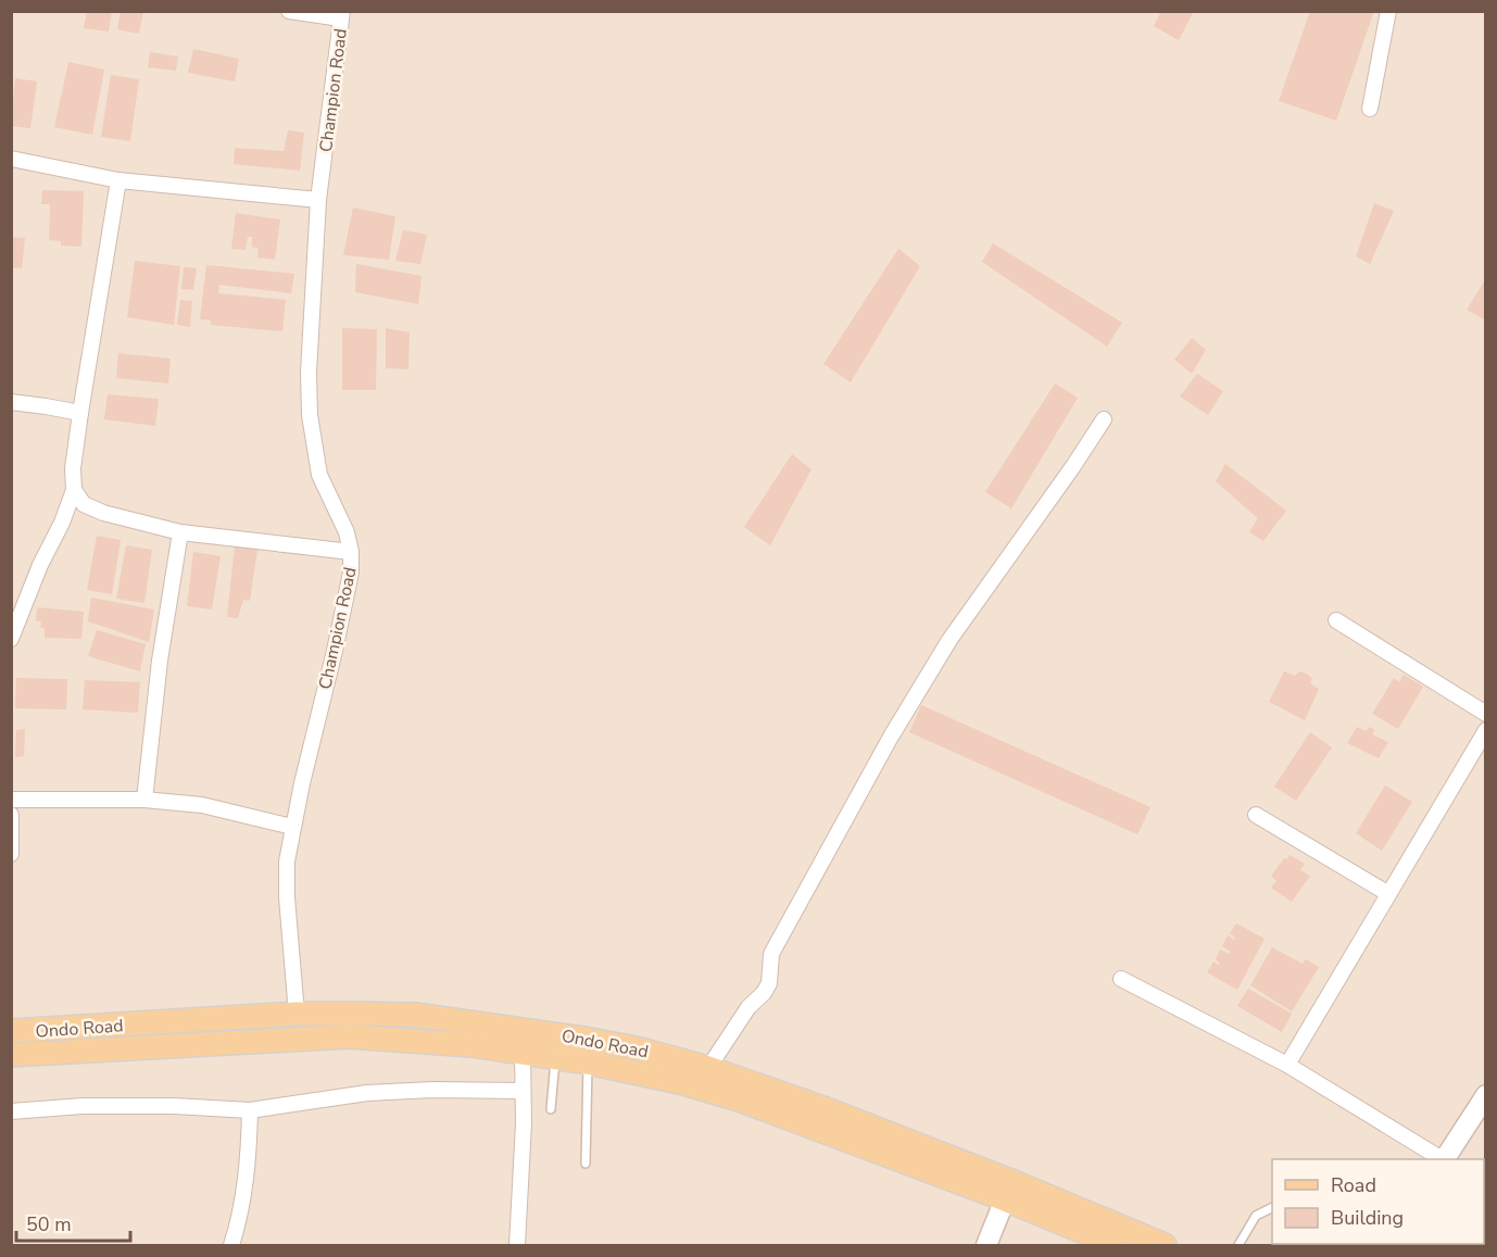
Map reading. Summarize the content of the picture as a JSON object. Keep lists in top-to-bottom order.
{
  "streets": {
    "main road": ["Ondo Road"],
    "street": ["Champion Road"]
  },
  "crossings": [
    ["Champion Road", "Ondo Road"]
  ],
  "legend": ["Road", "Building"],
  "scale_bar": "50 m"
}
